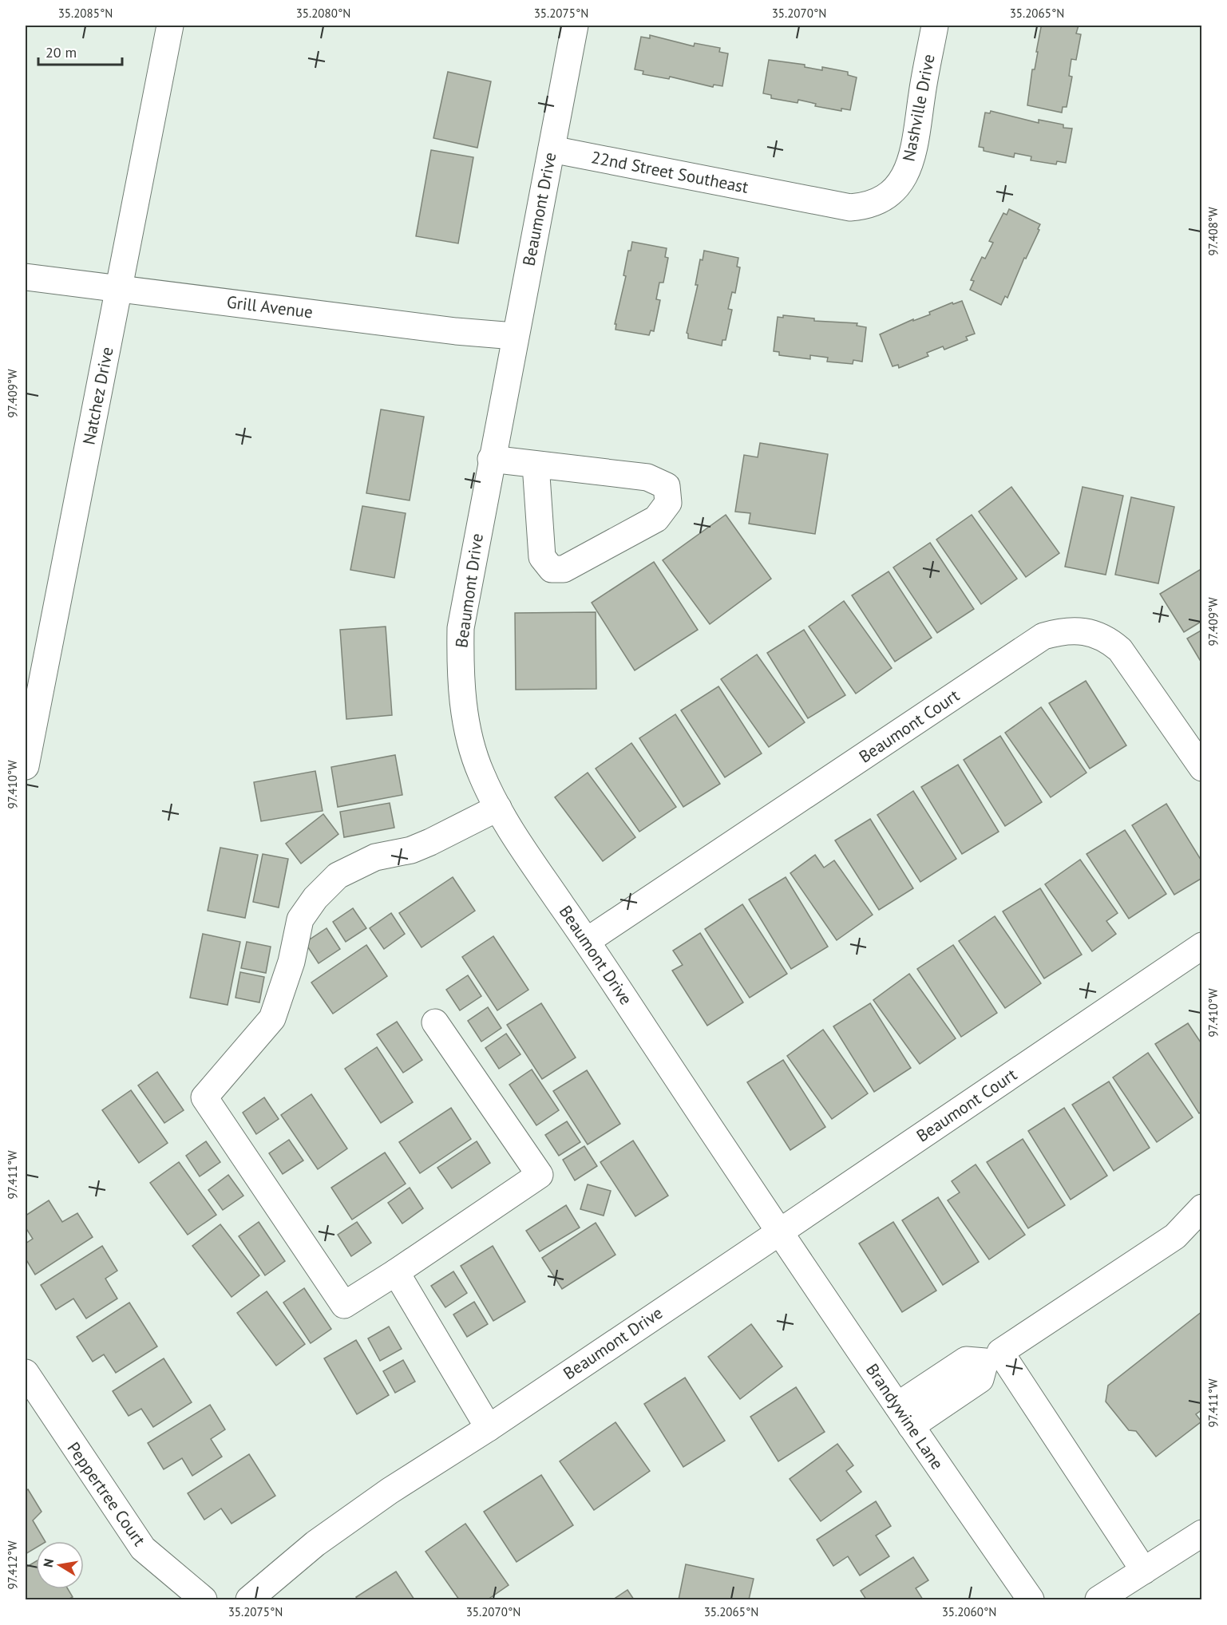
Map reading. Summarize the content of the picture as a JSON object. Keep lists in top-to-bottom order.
{
  "streets": {
    "street": [
      "Nashville Drive",
      "22nd Street Southeast",
      "Beaumont Drive",
      "Grill Avenue",
      "Natchez Drive",
      "Beaumont Court",
      "Brandywine Lane",
      "Peppertree Court"
    ]
  },
  "crossings": [
    ["Nashville Drive", "22nd Street Southeast"],
    ["22nd Street Southeast", "Beaumont Drive"],
    ["Beaumont Drive", "Grill Avenue"],
    ["Beaumont Drive", "Beaumont Court"],
    ["Beaumont Drive", "Brandywine Lane"],
    ["Grill Avenue", "Natchez Drive"],
    ["Beaumont Court", "Brandywine Lane"]
  ],
  "scale_bar": "20 m",
  "north": "left",
  "coordinates": [
    "35.2085°N",
    "35.2080°N",
    "35.2075°N",
    "35.2070°N",
    "35.2065°N",
    "97.408°W",
    "97.409°W",
    "97.410°W",
    "97.411°W",
    "97.412°W",
    "35.2060°N"
  ]
}
